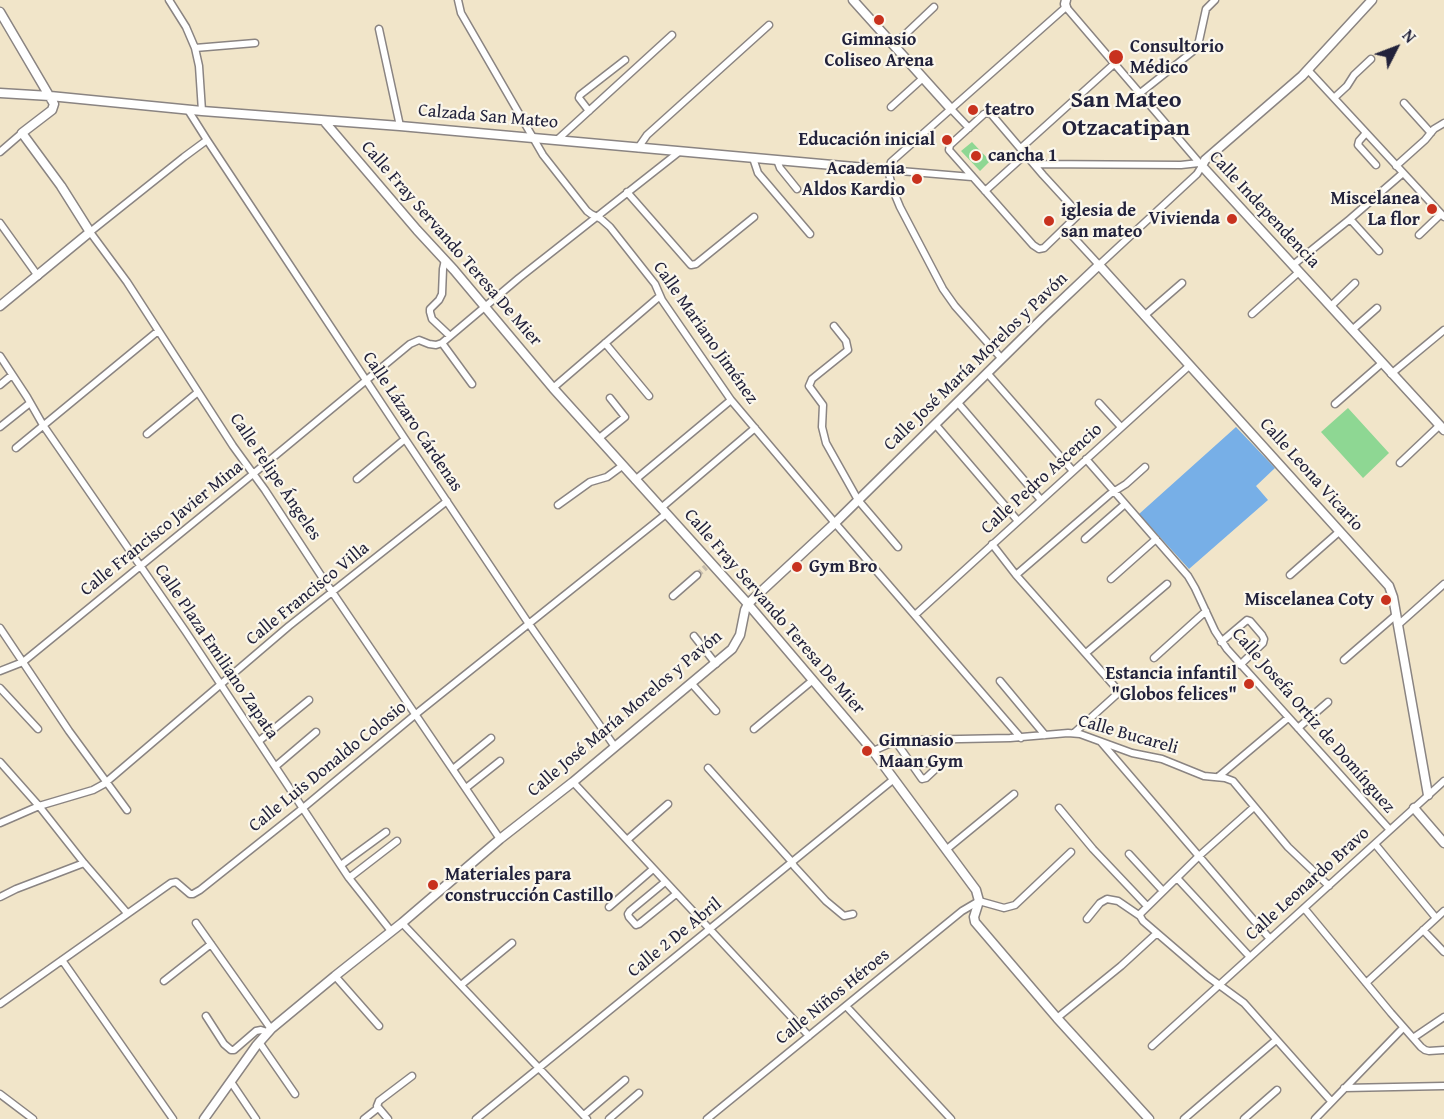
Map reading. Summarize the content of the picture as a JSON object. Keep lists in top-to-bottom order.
{
  "streets": {
    "main road": [
      "Calzada San Mateo",
      "Calle Independencia",
      "Calle Fray Servando Teresa De Mier",
      "Calle José María Morelos y Pavón",
      "Calle Leona Vicario",
      "Calle Felipe Ángeles"
    ],
    "street": [
      "Calle Mariano Jiménez",
      "Calle Lázaro Cárdenas",
      "Calle Pedro Ascencio",
      "Calle Francisco Javier Mina",
      "Calle Francisco Villa",
      "Calle Plaza Emiliano Zapata",
      "Calle Josefa Ortiz de Domínguez",
      "Calle Bucareli",
      "Calle Luis Donaldo Colosio",
      "Calle Leonardo Bravo",
      "Calle 2 De Abril",
      "Calle Niños Héroes"
    ]
  },
  "crossings": [
    ["Calzada San Mateo", "Calle Fray Servando Teresa De Mier"],
    ["Calzada San Mateo", "Calle Mariano Jiménez"],
    ["Calzada San Mateo", "Calle Lázaro Cárdenas"],
    ["Calle Independencia", "Calle José María Morelos y Pavón"],
    ["Calle Fray Servando Teresa De Mier", "Calle José María Morelos y Pavón"],
    ["Calle Fray Servando Teresa De Mier", "Calle Bucareli"],
    ["Calle Fray Servando Teresa De Mier", "Calle Luis Donaldo Colosio"],
    ["Calle Fray Servando Teresa De Mier", "Calle 2 De Abril"],
    ["Calle Fray Servando Teresa De Mier", "Calle Niños Héroes"],
    ["Calle Mariano Jiménez", "Calle José María Morelos y Pavón"],
    ["Calle Mariano Jiménez", "Calle Pedro Ascencio"],
    ["Calle Mariano Jiménez", "Calle Bucareli"],
    ["Calle Mariano Jiménez", "Calle Luis Donaldo Colosio"],
    ["Calle José María Morelos y Pavón", "Calle Lázaro Cárdenas"],
    ["Calle José María Morelos y Pavón", "Calle Leona Vicario"],
    ["Calle José María Morelos y Pavón", "Calle Felipe Ángeles"],
    ["Calle José María Morelos y Pavón", "Calle Plaza Emiliano Zapata"],
    ["Calle Lázaro Cárdenas", "Calle Francisco Javier Mina"],
    ["Calle Lázaro Cárdenas", "Calle Francisco Villa"],
    ["Calle Lázaro Cárdenas", "Calle Luis Donaldo Colosio"],
    ["Calle Leona Vicario", "Calle Pedro Ascencio"],
    ["Calle Leona Vicario", "Calle Leonardo Bravo"],
    ["Calle Felipe Ángeles", "Calle Francisco Javier Mina"],
    ["Calle Felipe Ángeles", "Calle Francisco Villa"],
    ["Calle Felipe Ángeles", "Calle Luis Donaldo Colosio"],
    ["Calle Pedro Ascencio", "Calle Josefa Ortiz de Domínguez"],
    ["Calle Francisco Javier Mina", "Calle Plaza Emiliano Zapata"],
    ["Calle Francisco Villa", "Calle Plaza Emiliano Zapata"],
    ["Calle Plaza Emiliano Zapata", "Calle Luis Donaldo Colosio"],
    ["Calle Josefa Ortiz de Domínguez", "Calle Leonardo Bravo"],
    ["Calle Bucareli", "Calle Leonardo Bravo"]
  ],
  "districts": ["San Mateo Otzacatipan"],
  "places": [
    "Gimnasio Coliseo Arena",
    "Consultorio Médico",
    "teatro",
    "Educación inicial",
    "cancha 1",
    "Academia Aldos Kardio",
    "Miscelanea La flor",
    "Vivienda",
    "iglesia de san mateo",
    "Gym Bro",
    "Miscelanea Coty",
    "Estancia infantil \"Globos felices\"",
    "Gimnasio Maan Gym",
    "Materiales para construcción Castillo"
  ],
  "north": "top right"
}
